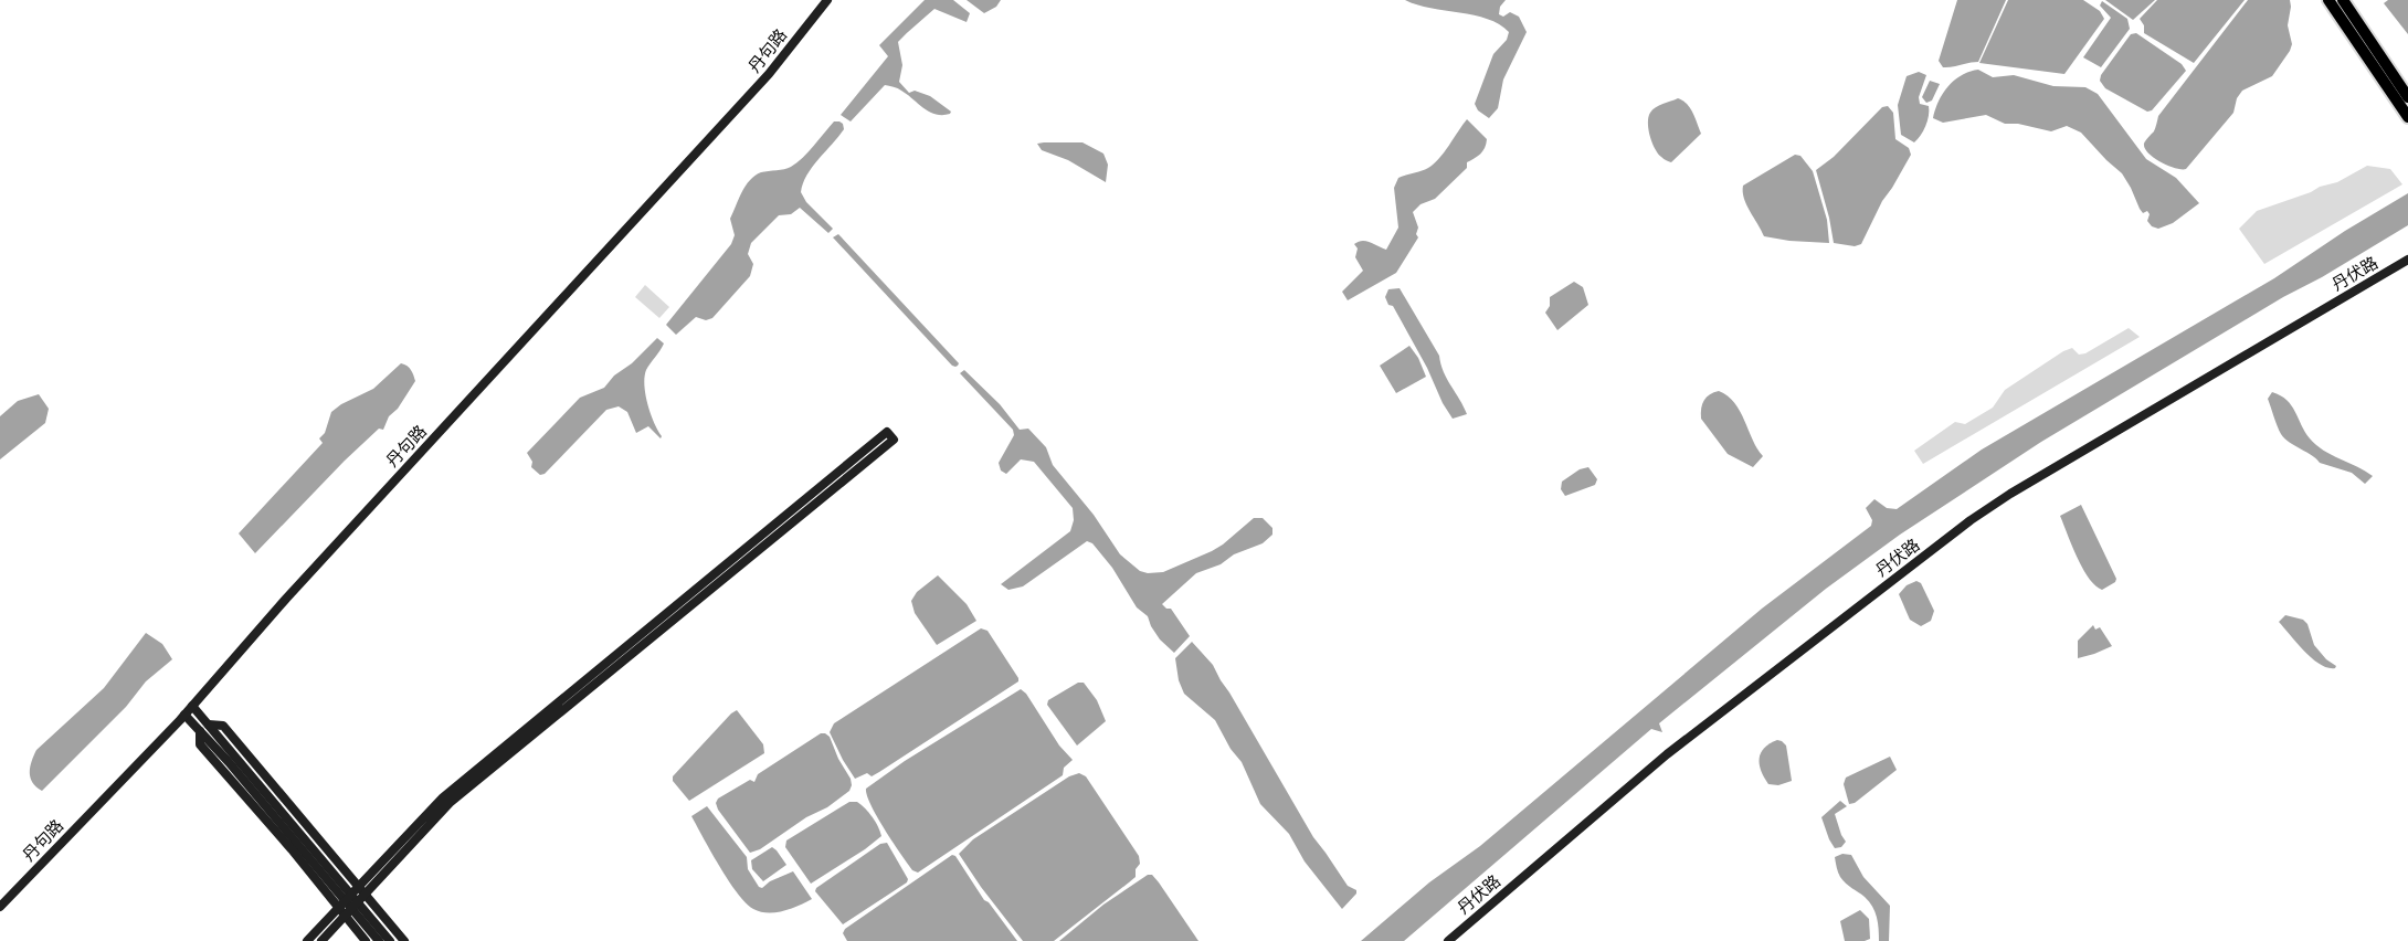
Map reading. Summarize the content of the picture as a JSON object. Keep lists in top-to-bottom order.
{
  "streets": {
    "main road": ["丹句路", "丹伏路"]
  }
}
